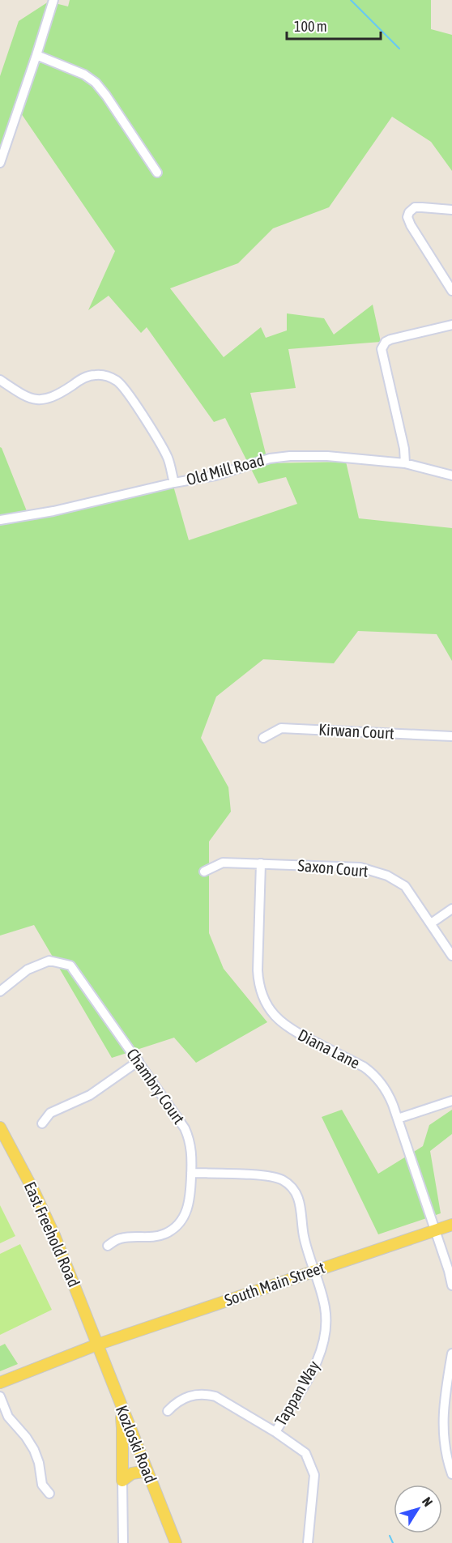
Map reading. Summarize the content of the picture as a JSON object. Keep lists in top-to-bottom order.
{
  "streets": {
    "main road": ["East Freehold Road", "South Main Street", "Kozloski Road"],
    "street": [
      "Old Mill Road",
      "Kirwan Court",
      "Saxon Court",
      "Diana Lane",
      "Chambry Court",
      "Tappan Way"
    ]
  },
  "crossings": [
    ["Saxon Court", "Diana Lane"],
    ["Diana Lane", "South Main Street"],
    ["Chambry Court", "Tappan Way"],
    ["East Freehold Road", "South Main Street"],
    ["East Freehold Road", "Kozloski Road"],
    ["South Main Street", "Tappan Way"],
    ["South Main Street", "Kozloski Road"]
  ],
  "scale_bar": "100 m",
  "north": "top right"
}
